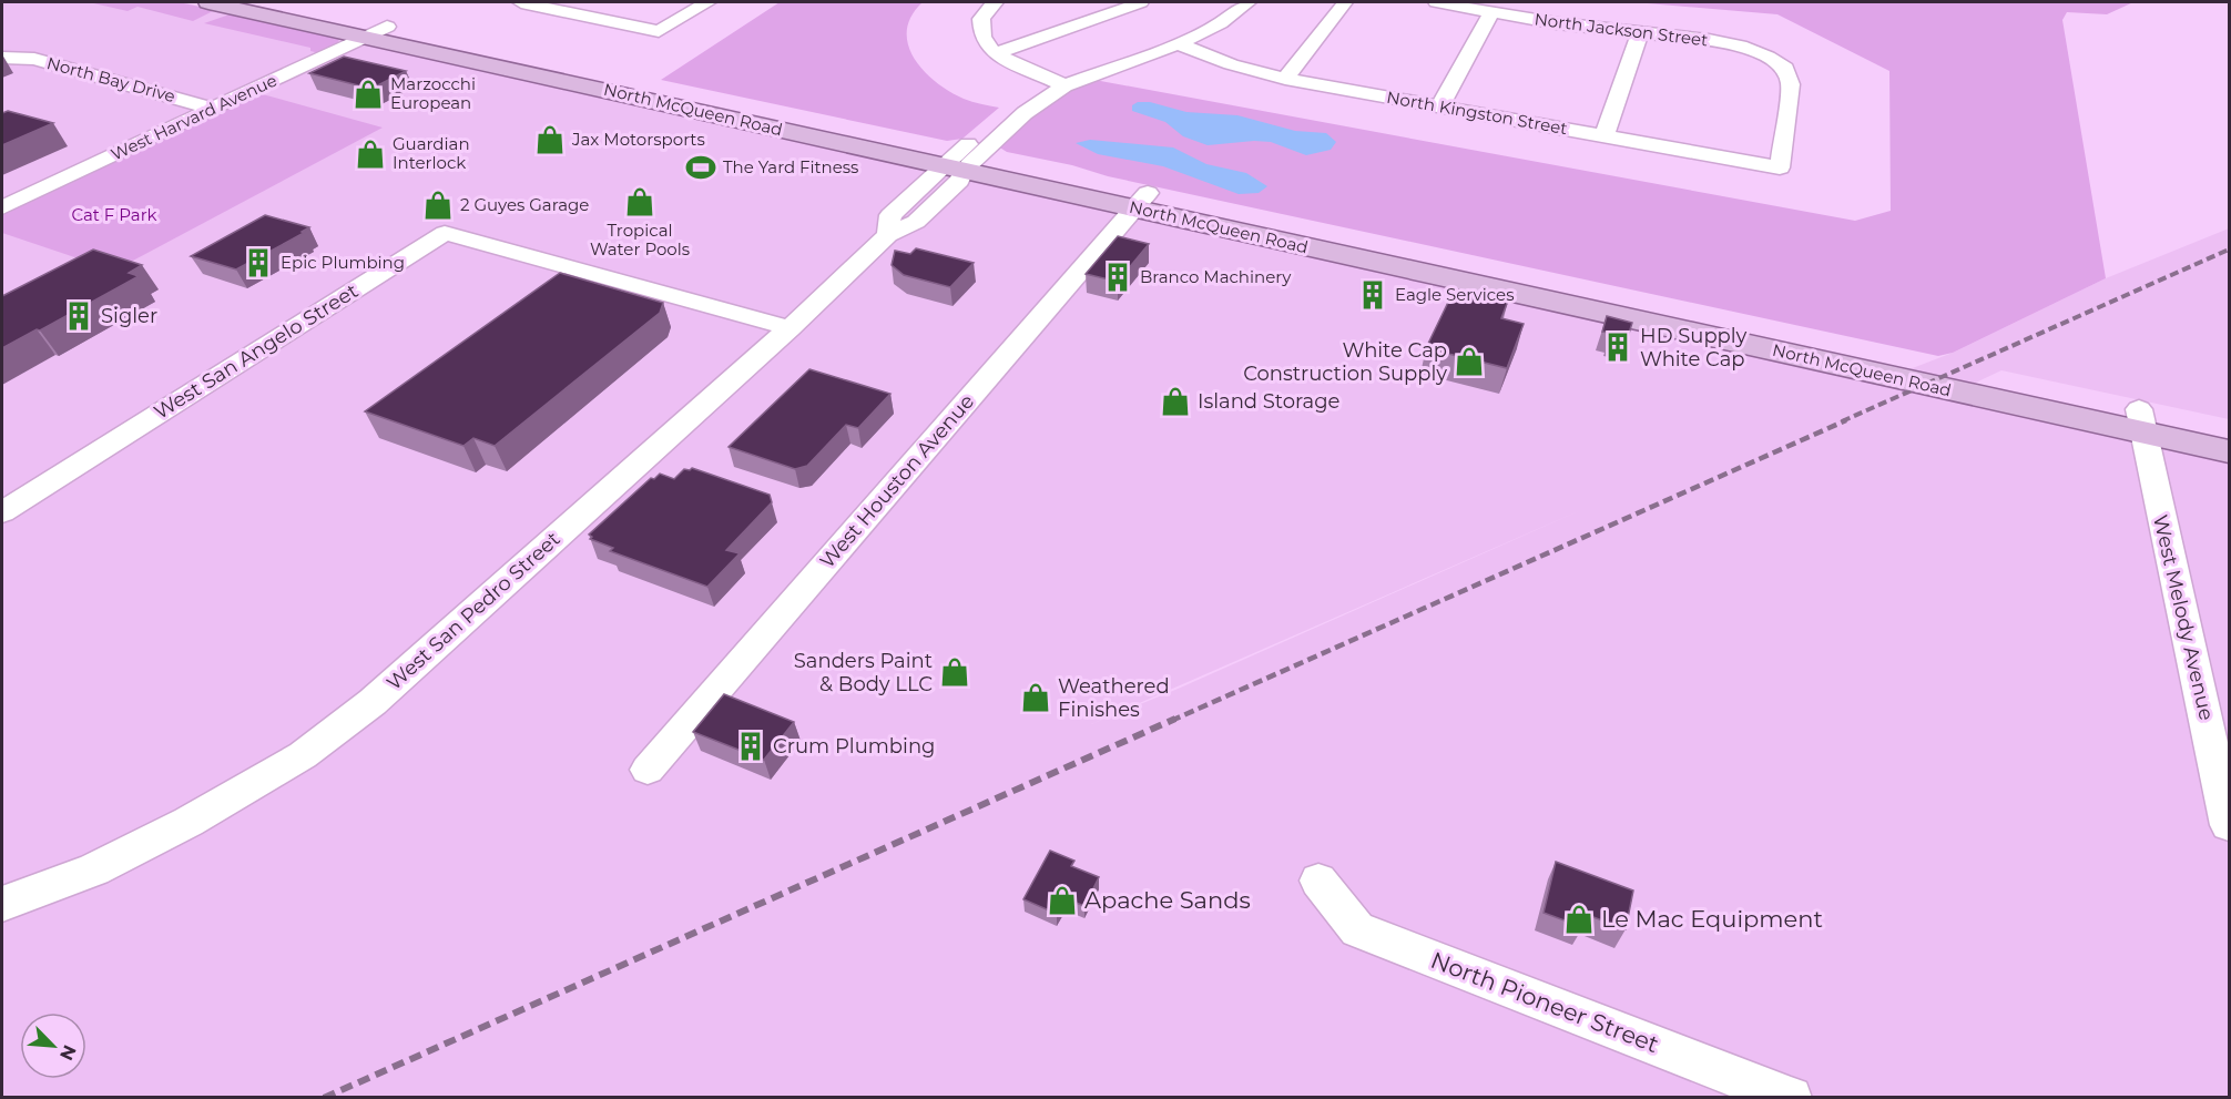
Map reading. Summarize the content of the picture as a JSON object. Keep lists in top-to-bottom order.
{
  "streets": {
    "main road": ["North McQueen Road"],
    "street": [
      "North Jackson Street",
      "North Bay Drive",
      "North Kingston Street",
      "West Harvard Avenue",
      "West San Angelo Street",
      "West Houston Avenue",
      "West San Pedro Street",
      "West Melody Avenue",
      "North Pioneer Street"
    ]
  },
  "crossings": [
    ["North Jackson Street", "North Kingston Street"],
    ["North Bay Drive", "West Harvard Avenue"],
    ["North McQueen Road", "West Harvard Avenue"],
    ["North McQueen Road", "West Houston Avenue"],
    ["North McQueen Road", "West San Pedro Street"],
    ["North McQueen Road", "West Melody Avenue"],
    ["North Kingston Street", "West San Pedro Street"],
    ["West San Angelo Street", "West San Pedro Street"]
  ],
  "parks": ["Cat F Park"],
  "places": {
    "shop": [
      "Marzocchi European",
      "Jax Motorsports",
      "Guardian Interlock",
      "Tropical Water Pools",
      "2 Guyes Garage",
      "White Cap Construction Supply",
      "Island Storage",
      "Sanders Paint & Body LLC",
      "Weathered Finishes",
      "Apache Sands",
      "Le Mac Equipment"
    ],
    "sports": ["The Yard Fitness"],
    "building": [
      "Epic Plumbing",
      "Branco Machinery",
      "Eagle Services",
      "Sigler",
      "HD Supply White Cap",
      "Crum Plumbing"
    ]
  },
  "north": "bottom right"
}
